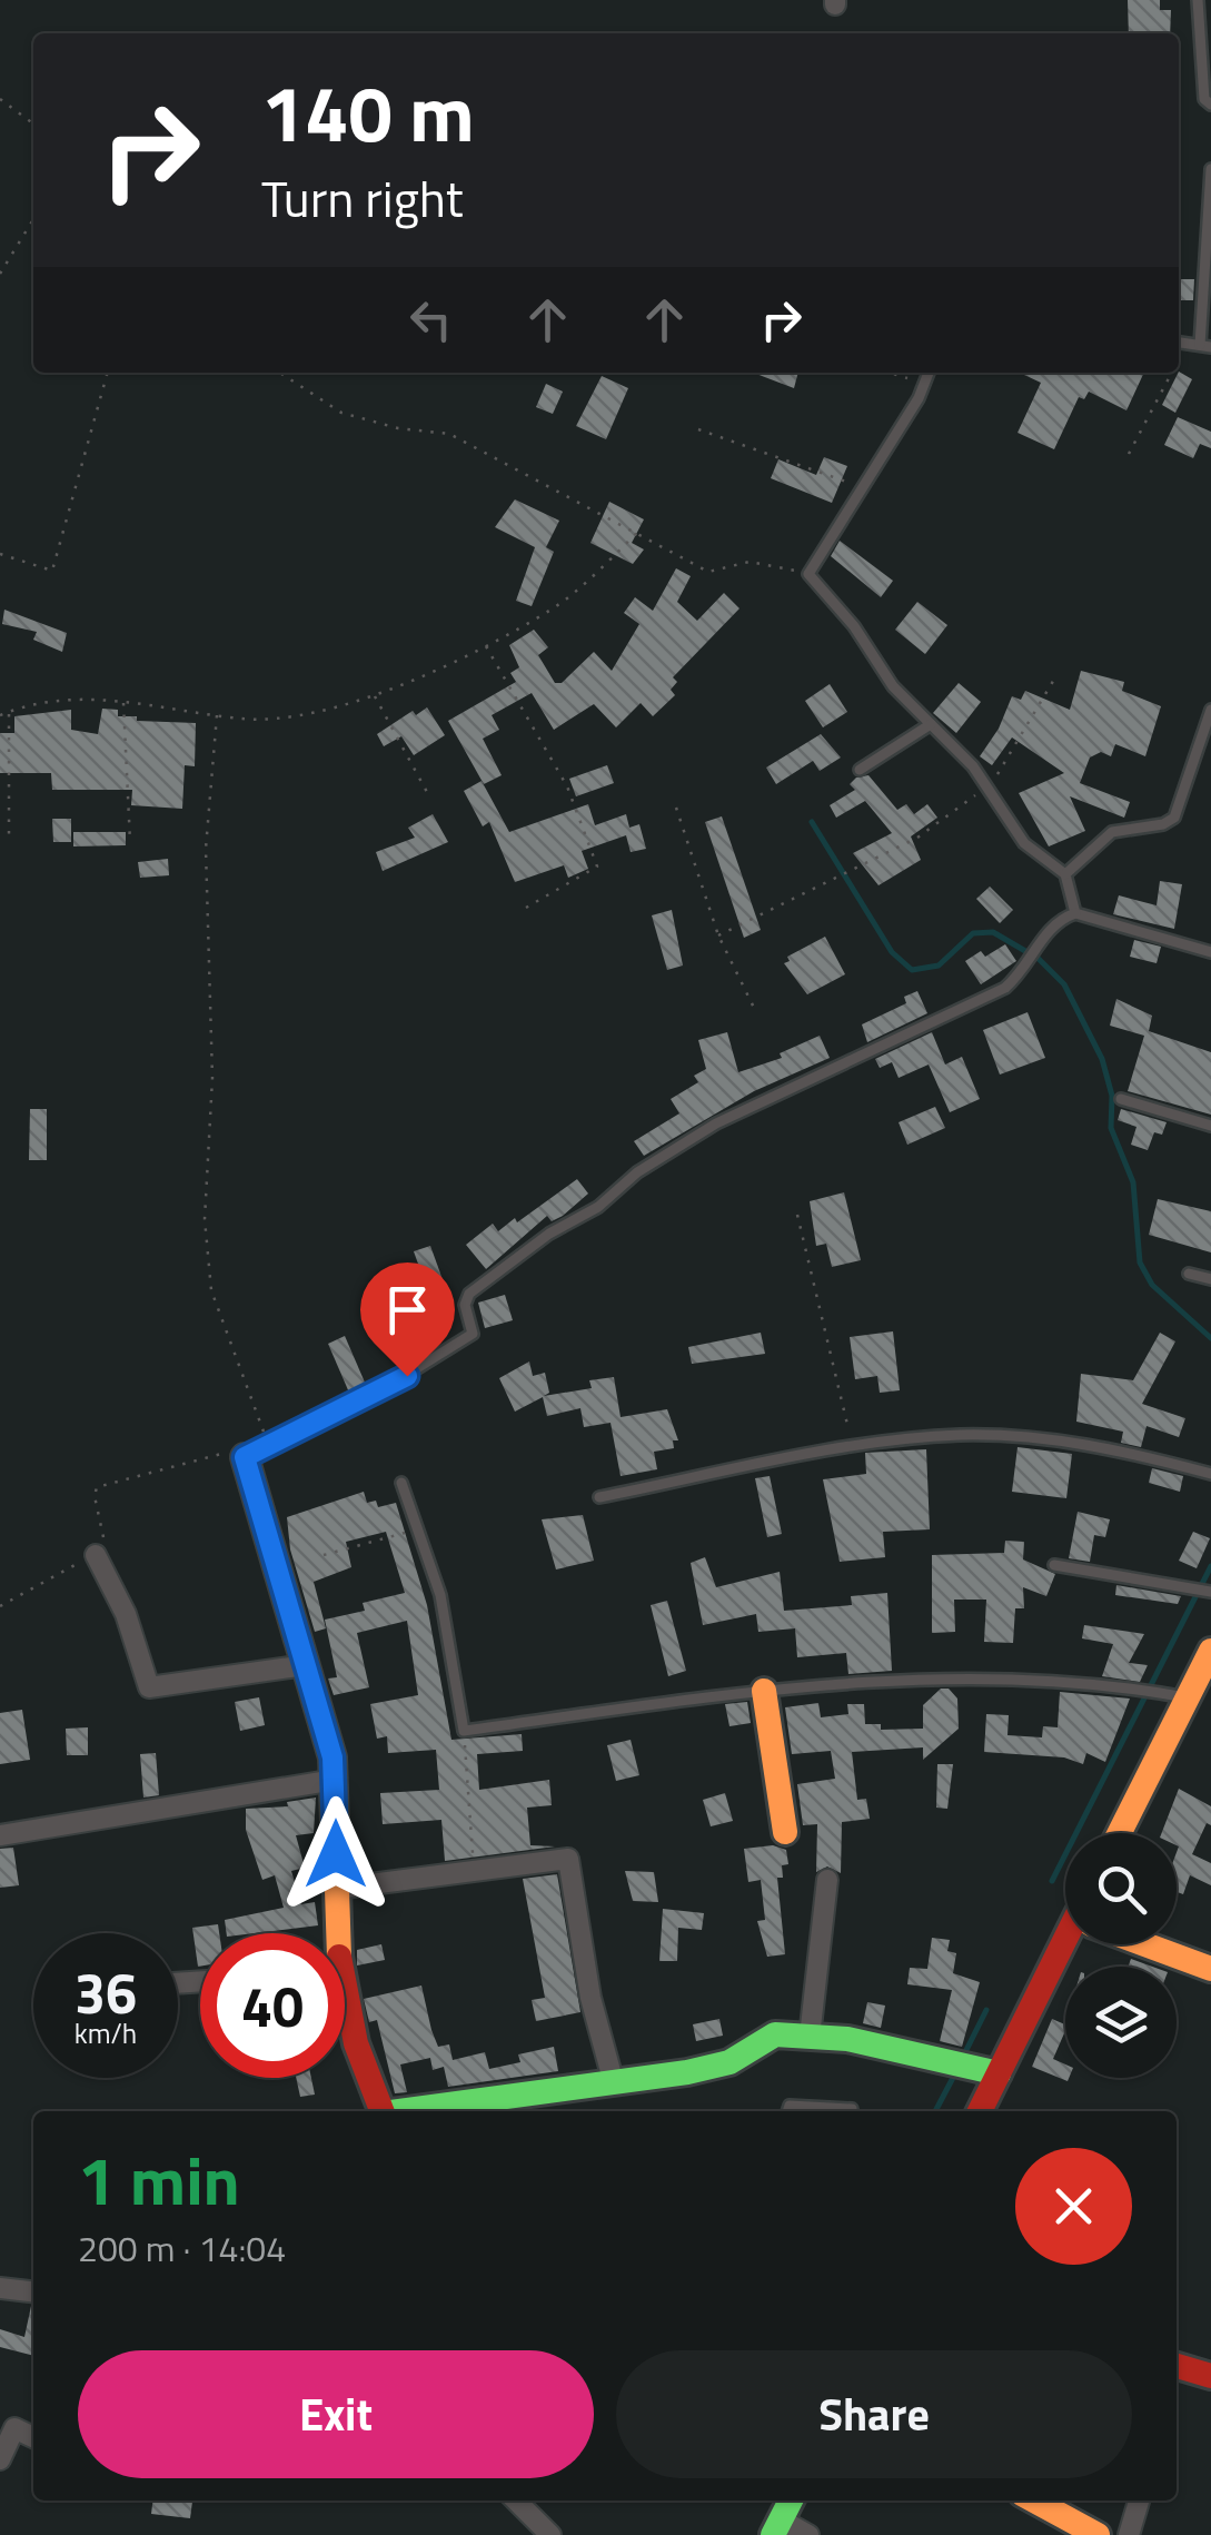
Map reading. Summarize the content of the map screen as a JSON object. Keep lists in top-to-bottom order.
{
  "page": {
    "turn": ["140 m", "Turn right"],
    "speed": "36 km/h",
    "limit": "40",
    "heading": ["1 min", "200 m · 14:04"],
    "buttons": ["Exit", "Share"]
  }
}
